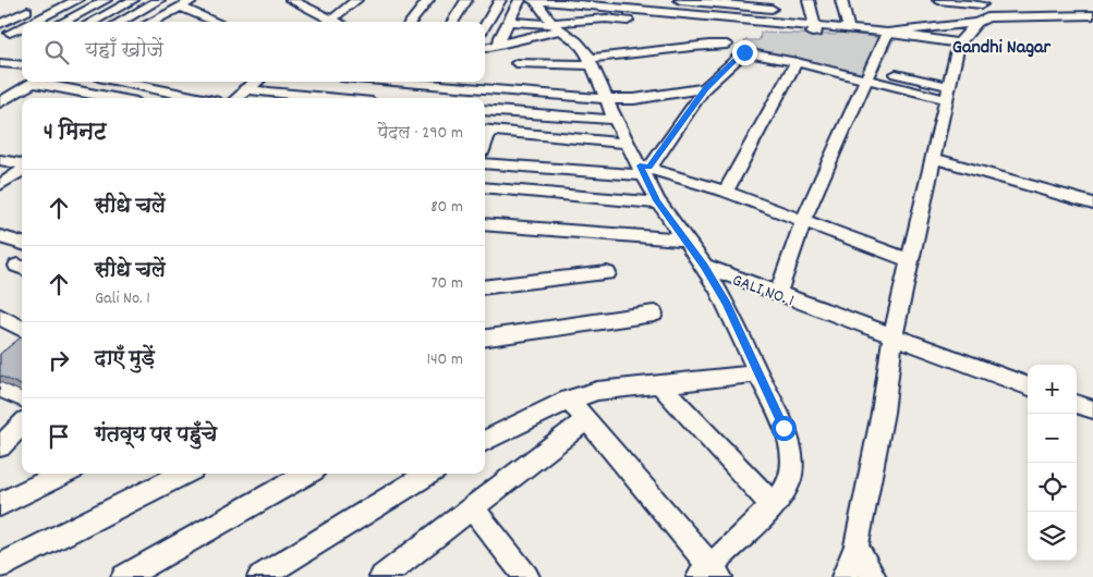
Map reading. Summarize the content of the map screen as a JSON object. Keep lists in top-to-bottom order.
{
  "streets": {
    "street": ["GALI NO. 1"]
  },
  "districts": ["Gandhi Nagar"],
  "page": {
    "search": "यहाँ खोजें",
    "heading": ["4 मिनट", "पैदल · 290 m"],
    "list": [
      ["सीधे चलें", "80 m"],
      ["सीधे चलें", "Gali No. 1", "70 m"],
      ["दाएँ मुड़ें", "140 m"],
      "गंतव्य पर पहुँचे"
    ],
    "map_buttons": ["+", "−"]
  }
}
